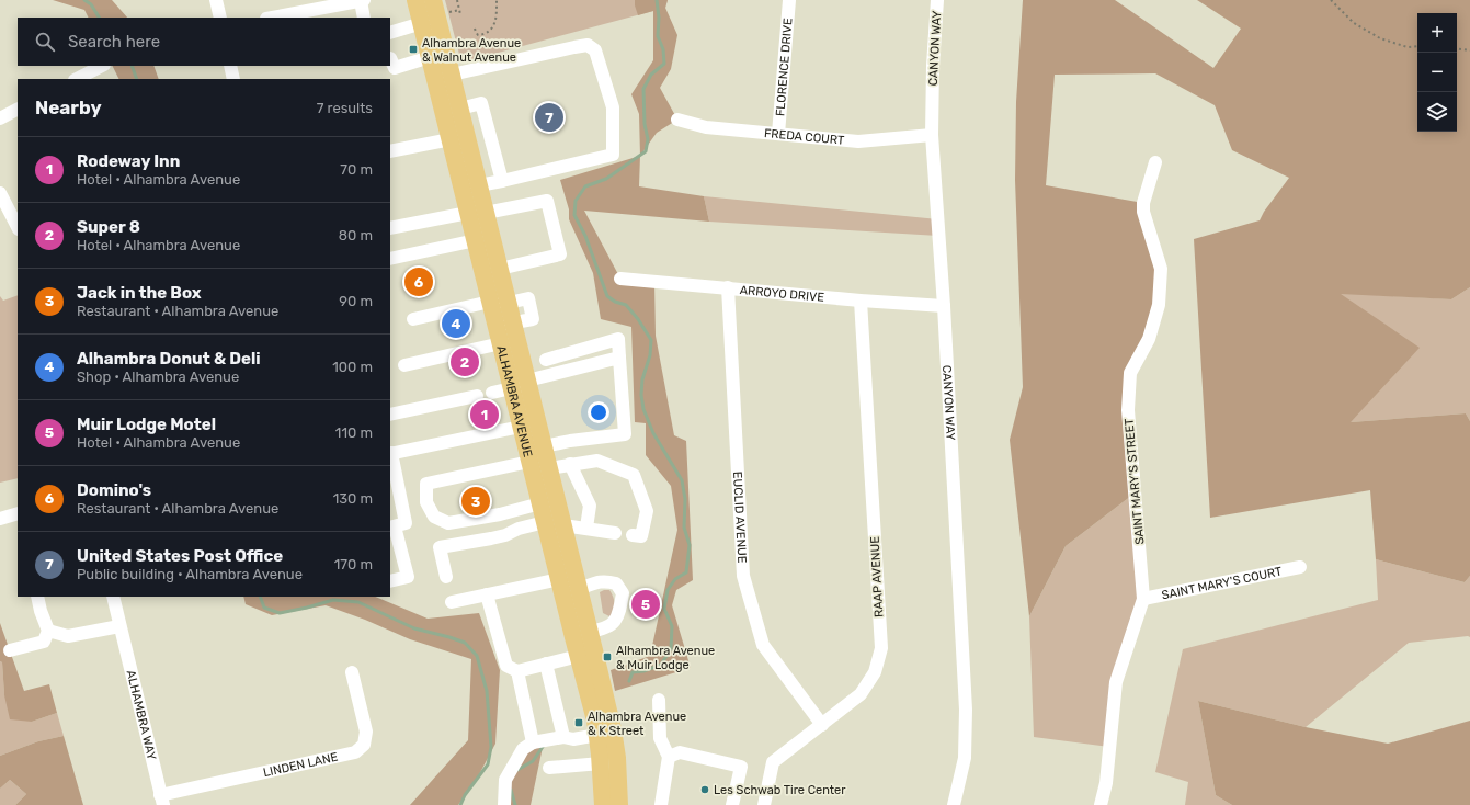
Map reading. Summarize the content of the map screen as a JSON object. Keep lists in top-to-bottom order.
{
  "streets": {
    "main road": ["ALHAMBRA AVENUE"],
    "street": [
      "CANYON WAY",
      "FLORENCE DRIVE",
      "FREDA COURT",
      "ARROYO DRIVE",
      "SAINT MARY'S STREET",
      "EUCLID AVENUE",
      "RAAP AVENUE",
      "SAINT MARY'S COURT",
      "ALHAMBRA WAY",
      "LINDEN LANE"
    ]
  },
  "crossings": [
    ["CANYON WAY", "FREDA COURT"],
    ["CANYON WAY", "ARROYO DRIVE"],
    ["FLORENCE DRIVE", "FREDA COURT"],
    ["ARROYO DRIVE", "EUCLID AVENUE"],
    ["ARROYO DRIVE", "RAAP AVENUE"],
    ["SAINT MARY'S STREET", "SAINT MARY'S COURT"],
    ["EUCLID AVENUE", "RAAP AVENUE"],
    ["ALHAMBRA WAY", "LINDEN LANE"]
  ],
  "places": {
    "transit": ["Alhambra Avenue & Walnut Avenue", "Alhambra Avenue & Muir Lodge", "Alhambra Avenue & K Street"],
    "other": ["Les Schwab Tire Center"]
  },
  "page": {
    "map_buttons": ["+", "−"],
    "search": "Search here",
    "heading": ["Nearby", "7 results"],
    "pins": [
      "7",
      "6",
      "4",
      "2",
      "1",
      "3",
      "5"
    ],
    "list": [
      {
        "mark": "1",
        "name": "Rodeway Inn",
        "note": "Hotel · Alhambra Avenue",
        "value": "70 m"
      },
      {
        "mark": "2",
        "name": "Super 8",
        "note": "Hotel · Alhambra Avenue",
        "value": "80 m"
      },
      {
        "mark": "3",
        "name": "Jack in the Box",
        "note": "Restaurant · Alhambra Avenue",
        "value": "90 m"
      },
      {
        "mark": "4",
        "name": "Alhambra Donut & Deli",
        "note": "Shop · Alhambra Avenue",
        "value": "100 m"
      },
      {
        "mark": "5",
        "name": "Muir Lodge Motel",
        "note": "Hotel · Alhambra Avenue",
        "value": "110 m"
      },
      {
        "mark": "6",
        "name": "Domino's",
        "note": "Restaurant · Alhambra Avenue",
        "value": "130 m"
      },
      {
        "mark": "7",
        "name": "United States Post Office",
        "note": "Public building · Alhambra Avenue",
        "value": "170 m"
      }
    ]
  }
}
